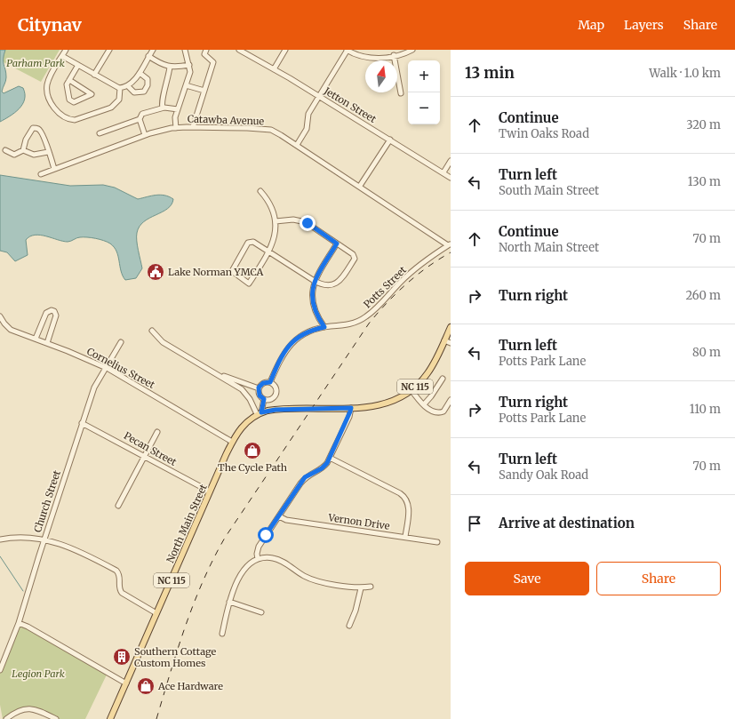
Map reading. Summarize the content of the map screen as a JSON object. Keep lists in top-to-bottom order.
{
  "streets": {
    "main road": ["NC 115", "North Main Street"],
    "street": [
      "Jetton Street",
      "Catawba Avenue",
      "Potts Street",
      "Cornelius Street",
      "Pecan Street",
      "Church Street",
      "Vernon Drive"
    ]
  },
  "crossings": [
    ["Catawba Avenue", "Potts Street"],
    ["Cornelius Street", "Church Street"],
    ["Cornelius Street", "North Main Street"],
    ["NC 115", "North Main Street"],
    ["Pecan Street", "Church Street"],
    ["Pecan Street", "North Main Street"]
  ],
  "parks": ["Parham Park", "Legion Park"],
  "places": {
    "public building": ["Lake Norman YMCA"],
    "shop": ["The Cycle Path", "Ace Hardware"],
    "building": ["Southern Cottage Custom Homes"]
  },
  "north": "top",
  "page": {
    "header": "Citynav",
    "nav": ["Map", "Layers", "Share"],
    "heading": ["13 min", "Walk · 1.0 km"],
    "map_buttons": ["+", "−"],
    "list": [
      ["Continue", "Twin Oaks Road", "320 m"],
      ["Turn left", "South Main Street", "130 m"],
      ["Continue", "North Main Street", "70 m"],
      ["Turn right", "260 m"],
      ["Turn left", "Potts Park Lane", "80 m"],
      ["Turn right", "Potts Park Lane", "110 m"],
      ["Turn left", "Sandy Oak Road", "70 m"],
      "Arrive at destination"
    ],
    "buttons": ["Save", "Share"]
  }
}
